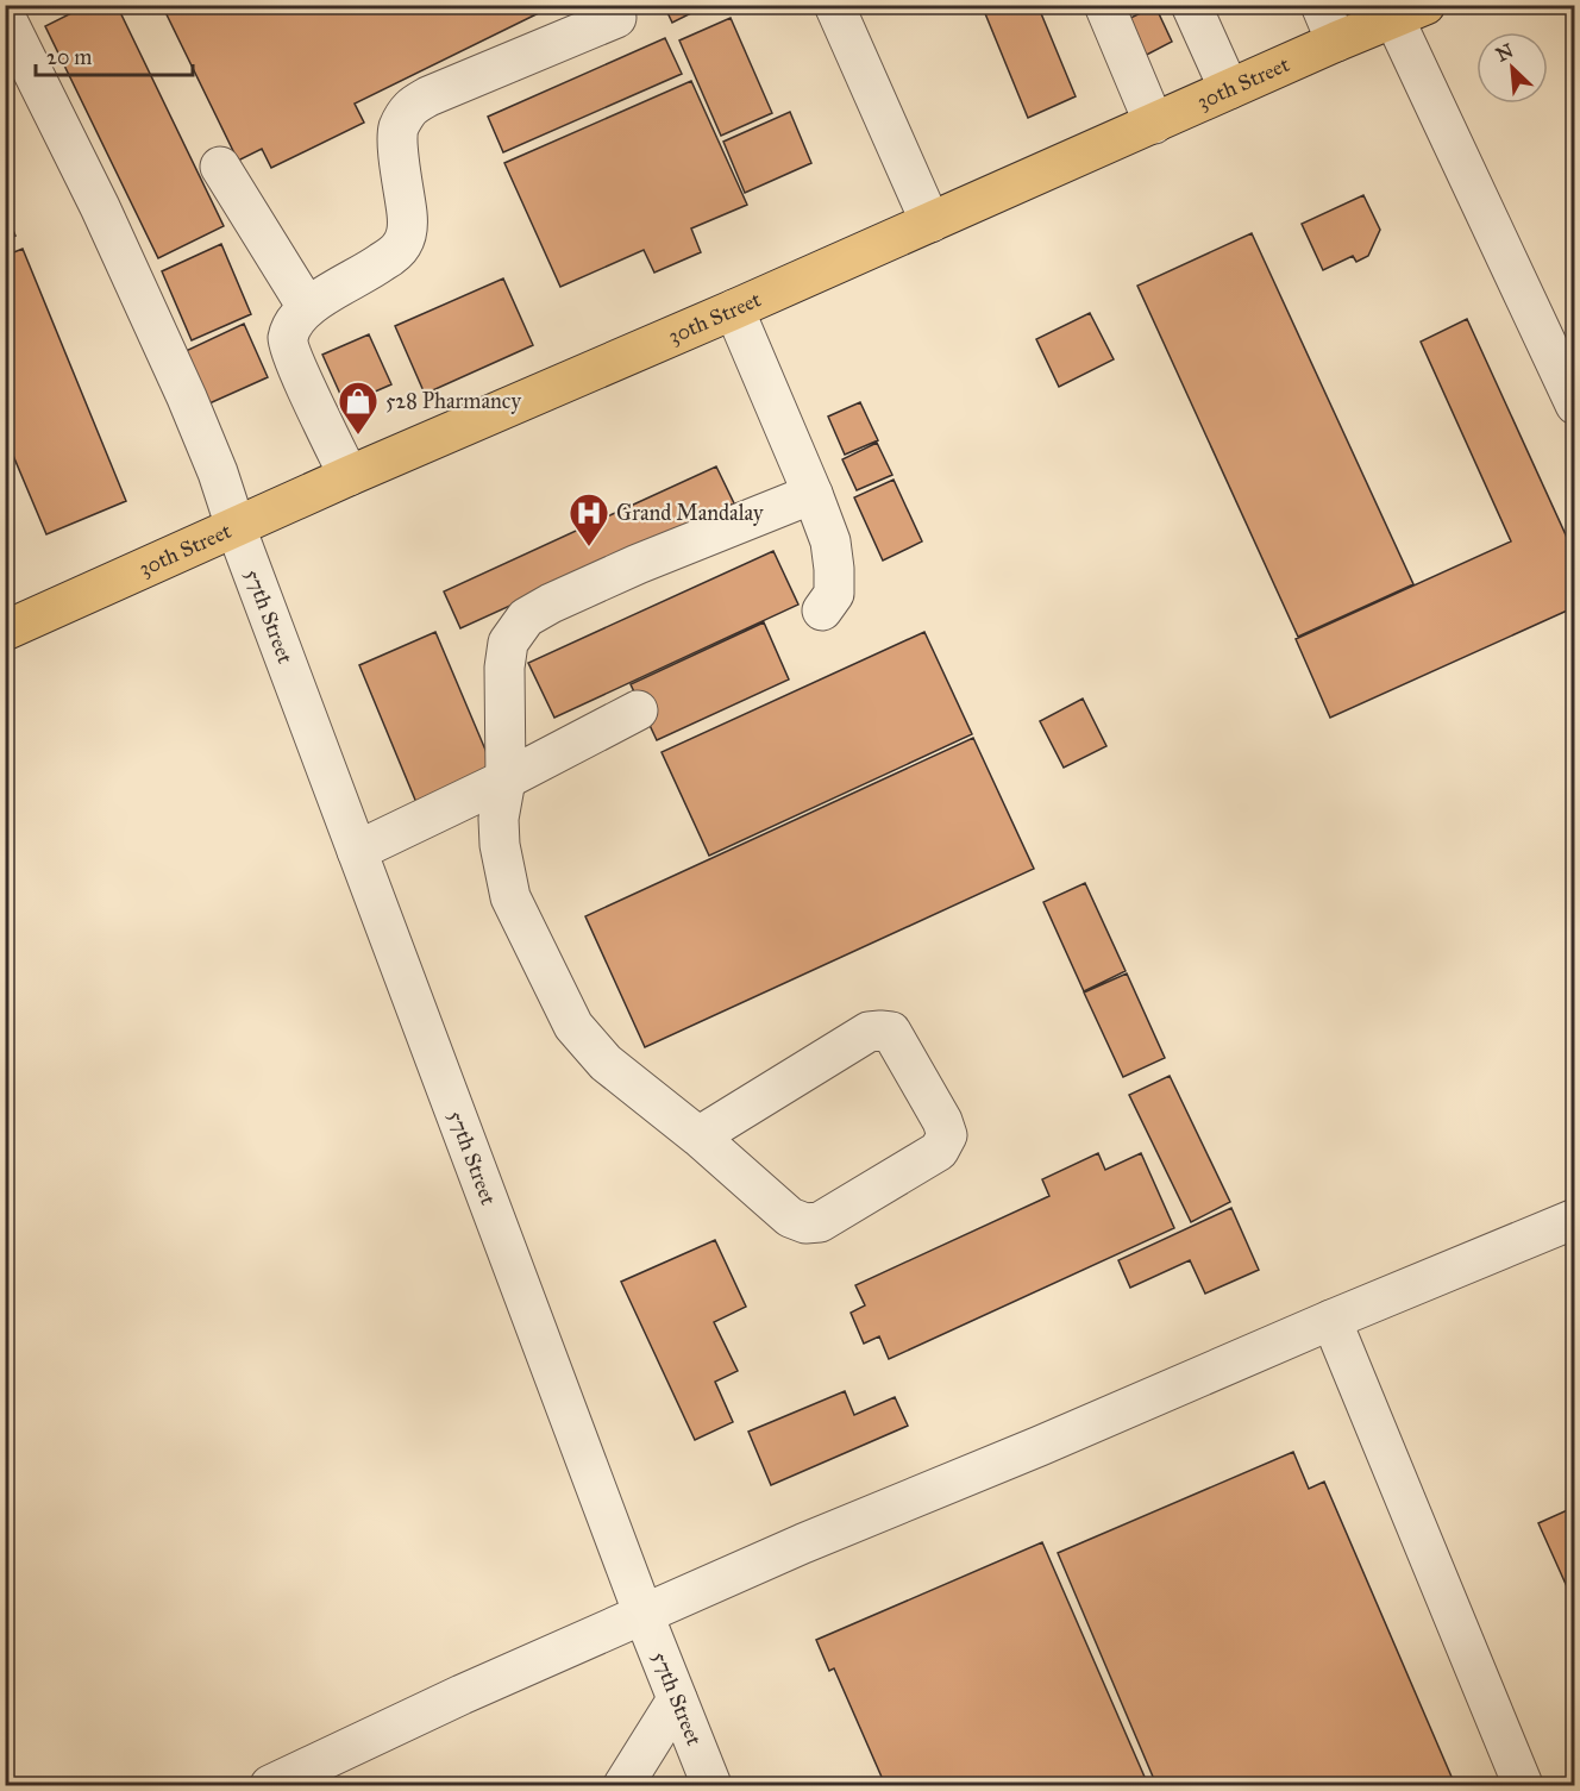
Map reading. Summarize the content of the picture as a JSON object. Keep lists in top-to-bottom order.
{
  "streets": {
    "main road": ["30th Street"],
    "street": ["57th Street"]
  },
  "crossings": [
    ["30th Street", "57th Street"]
  ],
  "places": {
    "shop": ["528 Pharmancy"],
    "hospital": ["Grand Mandalay"]
  },
  "scale_bar": "20 m",
  "north": "top left"
}
